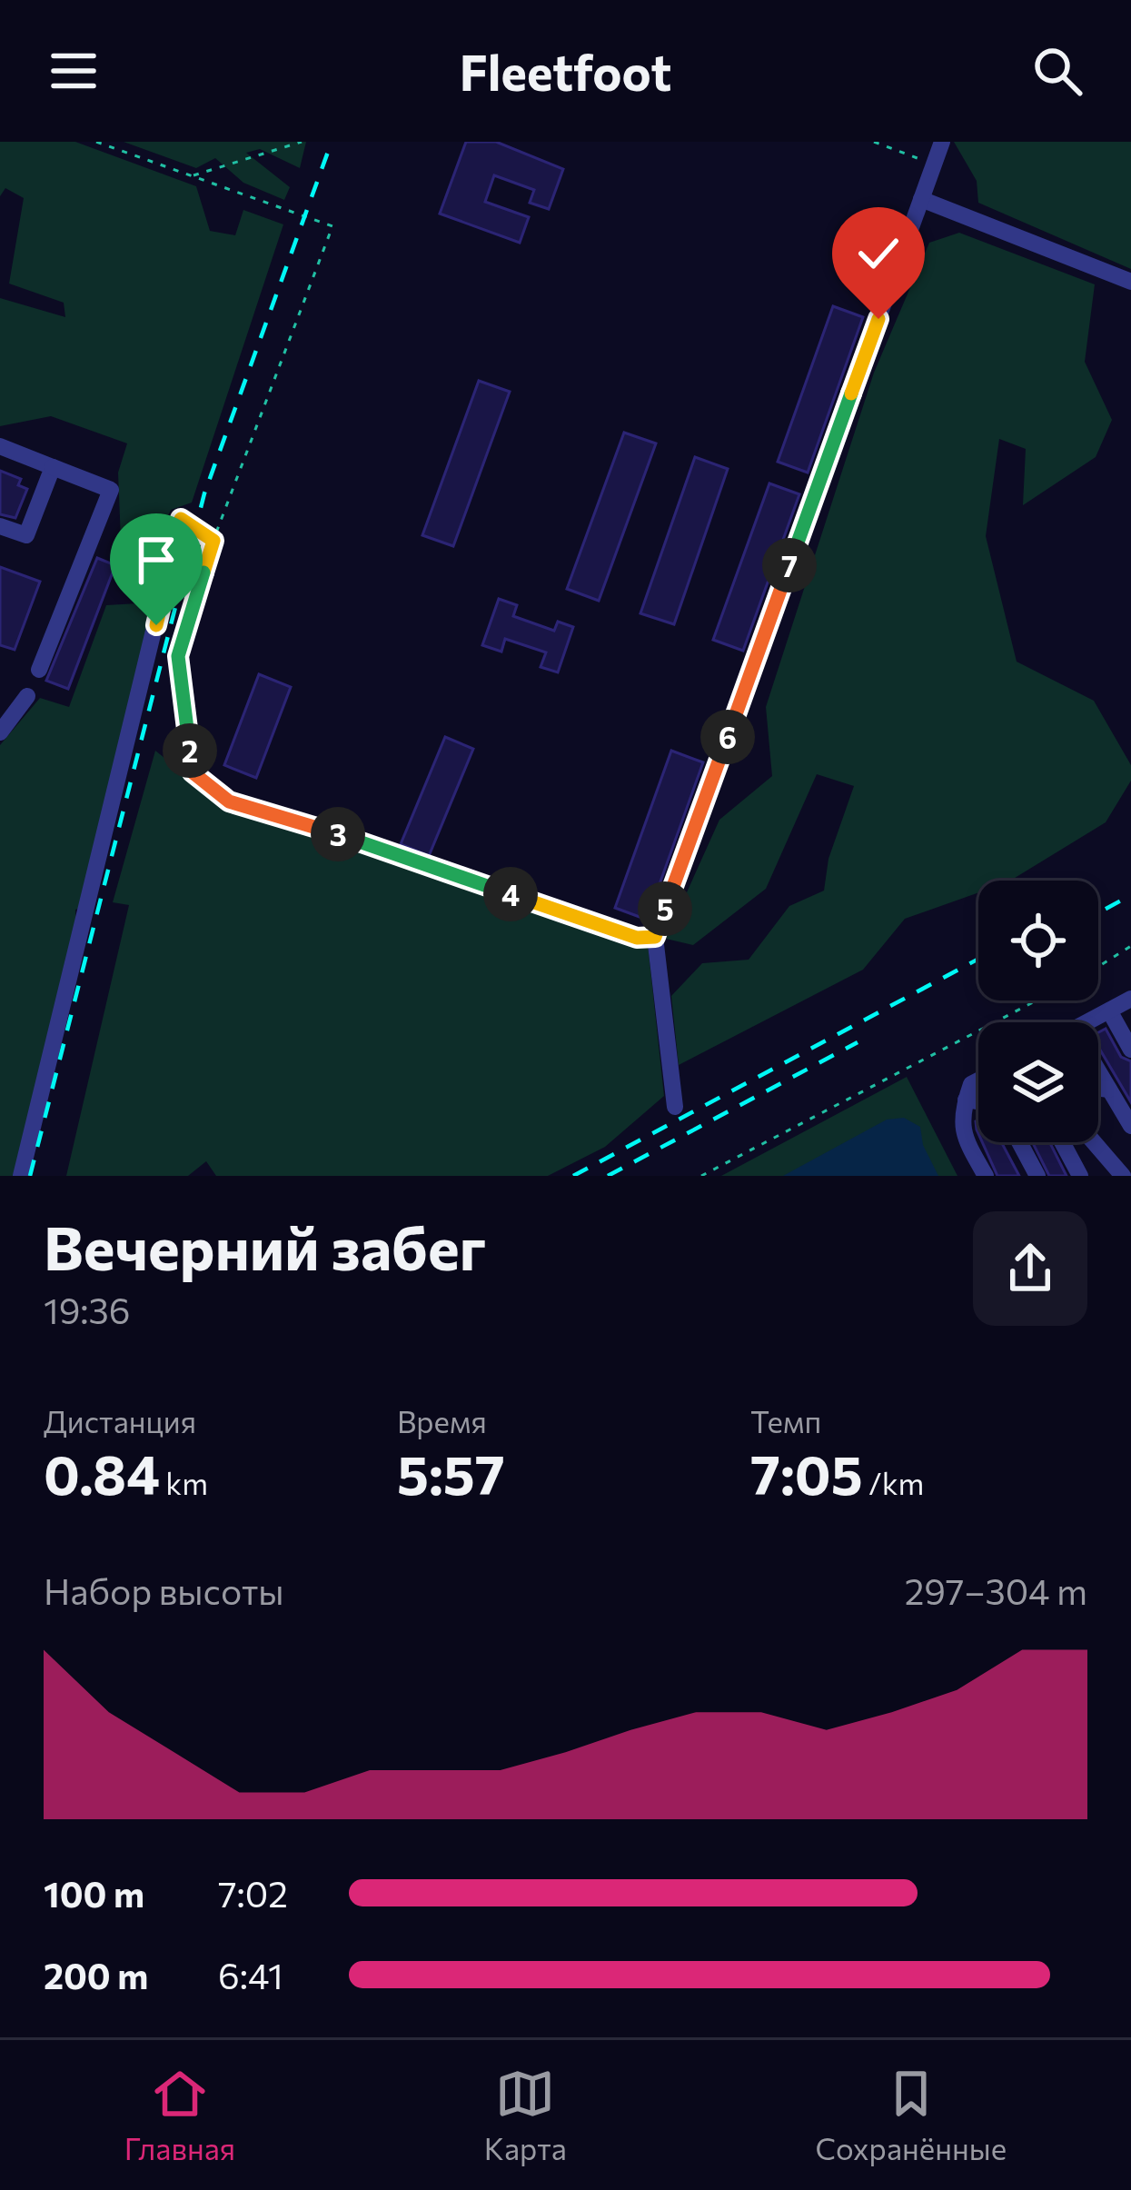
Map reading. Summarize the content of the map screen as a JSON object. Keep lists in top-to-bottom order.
{
  "page": {
    "header": "Fleetfoot",
    "pins": [
      "7",
      "6",
      "2",
      "3",
      "4",
      "5"
    ],
    "heading": ["Вечерний забег", "19:36"],
    "stats": [
      ["Дистанция", "0.84 km"],
      ["Время", "5:57"],
      ["Темп", "7:05 /km"]
    ],
    "chart": ["Набор высоты", "297–304 m"],
    "list": [
      {
        "name": "100 m",
        "note": "7:02"
      },
      {
        "name": "200 m",
        "note": "6:41"
      }
    ],
    "tabs": ["Главная", "Карта", "Сохранённые"]
  }
}
